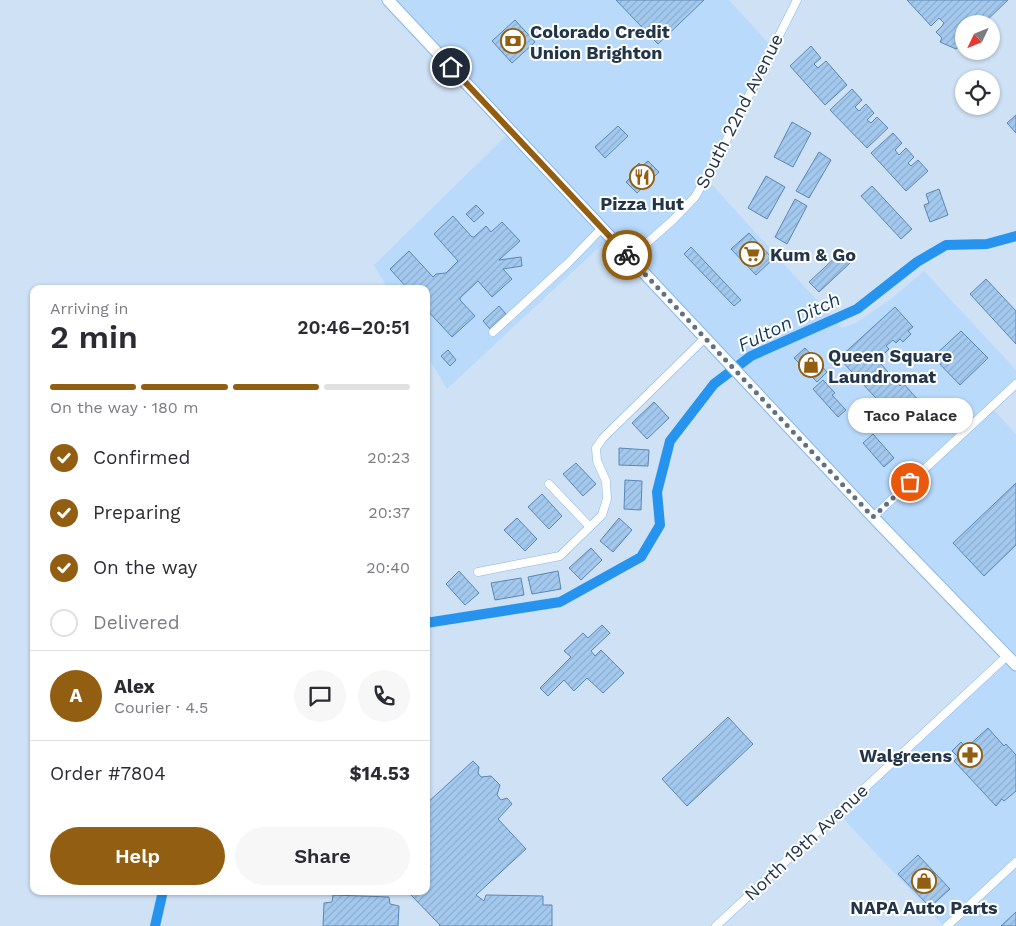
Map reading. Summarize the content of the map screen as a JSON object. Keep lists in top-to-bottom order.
{
  "streets": {
    "street": ["South 22nd Avenue", "North 19th Avenue"]
  },
  "water": ["Fulton Ditch"],
  "places": {
    "bank": ["Colorado Credit Union Brighton"],
    "restaurant": ["Pizza Hut"],
    "supermarket": ["Kum & Go"],
    "shop": ["Queen Square Laundromat", "NAPA Auto Parts"],
    "other": ["Taco Palace"],
    "pharmacy": ["Walgreens"]
  },
  "north": "bottom left",
  "page": {
    "heading": ["2 min", "Arriving in", "20:46–20:51"],
    "panel": [
      "Alex",
      "Courier · 4.5",
      "Order #7804",
      "$14.53"
    ],
    "bar": "On the way · 180 m",
    "bubble": "Taco Palace",
    "list": [
      ["Confirmed", "20:23"],
      ["Preparing", "20:37"],
      ["On the way", "20:40"],
      "Delivered"
    ],
    "round": "A",
    "buttons": ["Help", "Share"]
  }
}
